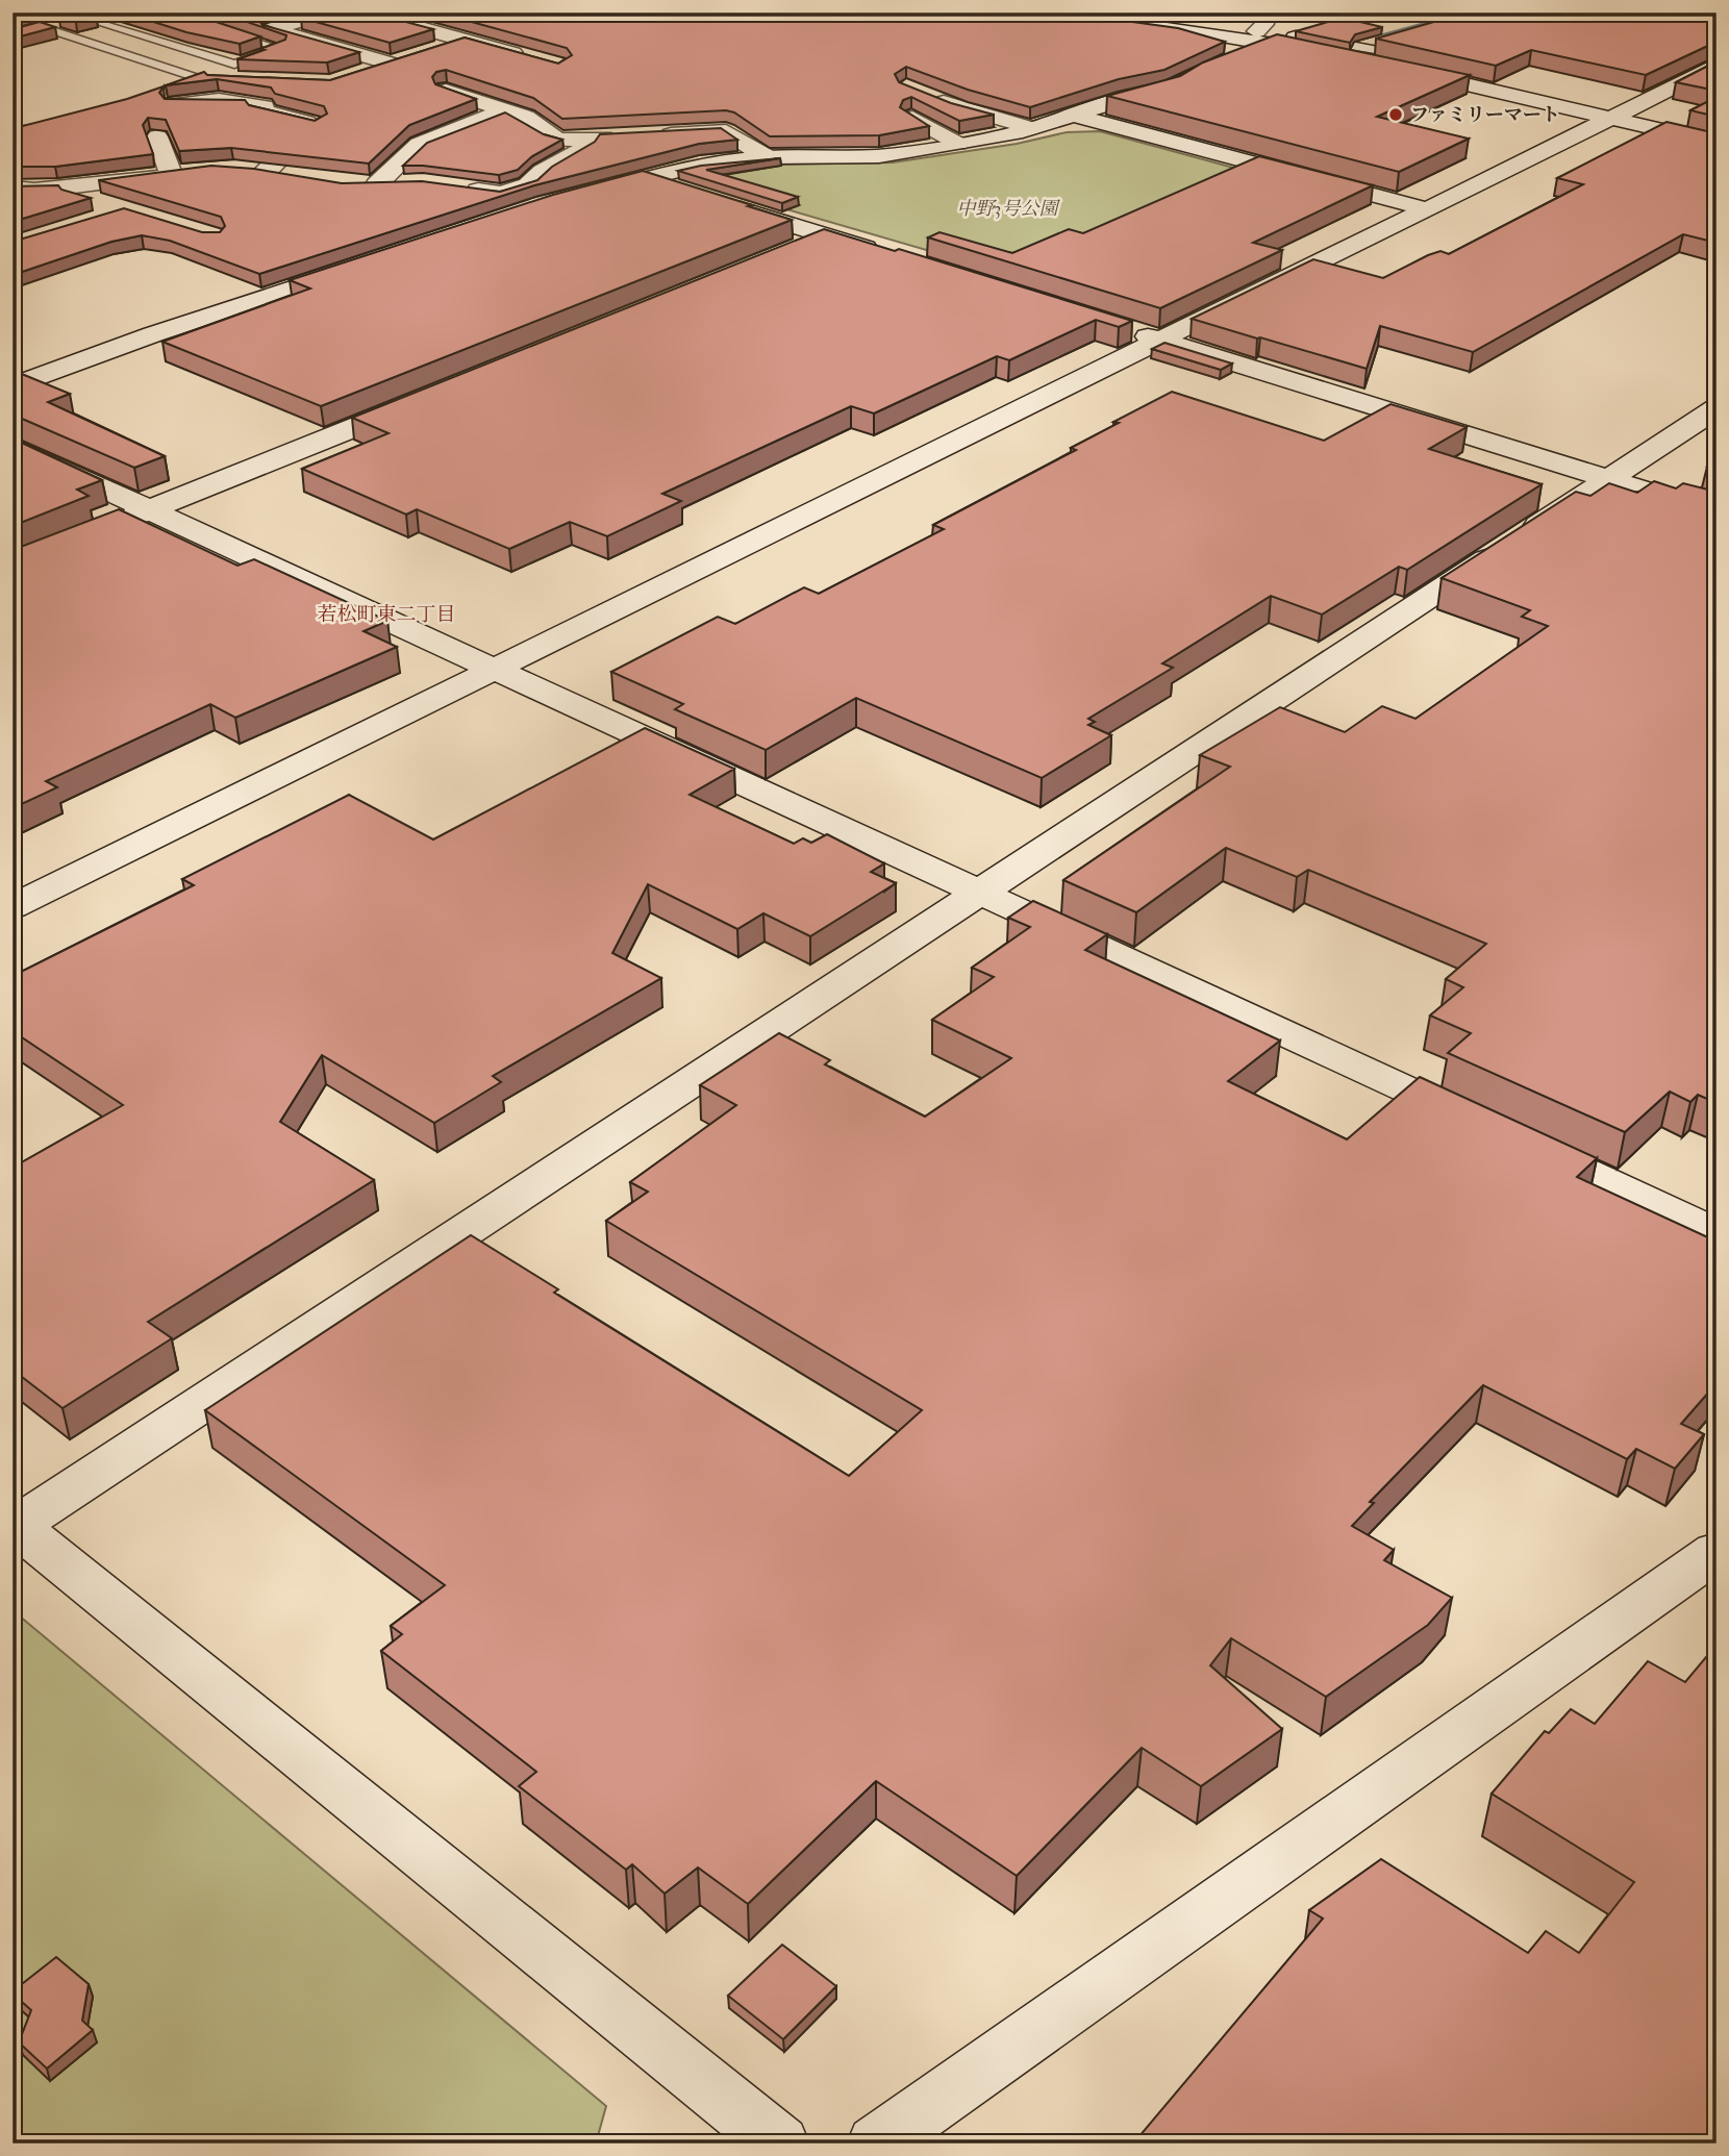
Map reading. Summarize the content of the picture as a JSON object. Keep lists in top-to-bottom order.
{
  "districts": ["若松町東二丁目"],
  "parks": ["中野3号公園"],
  "places": ["ファミリーマート"]
}
